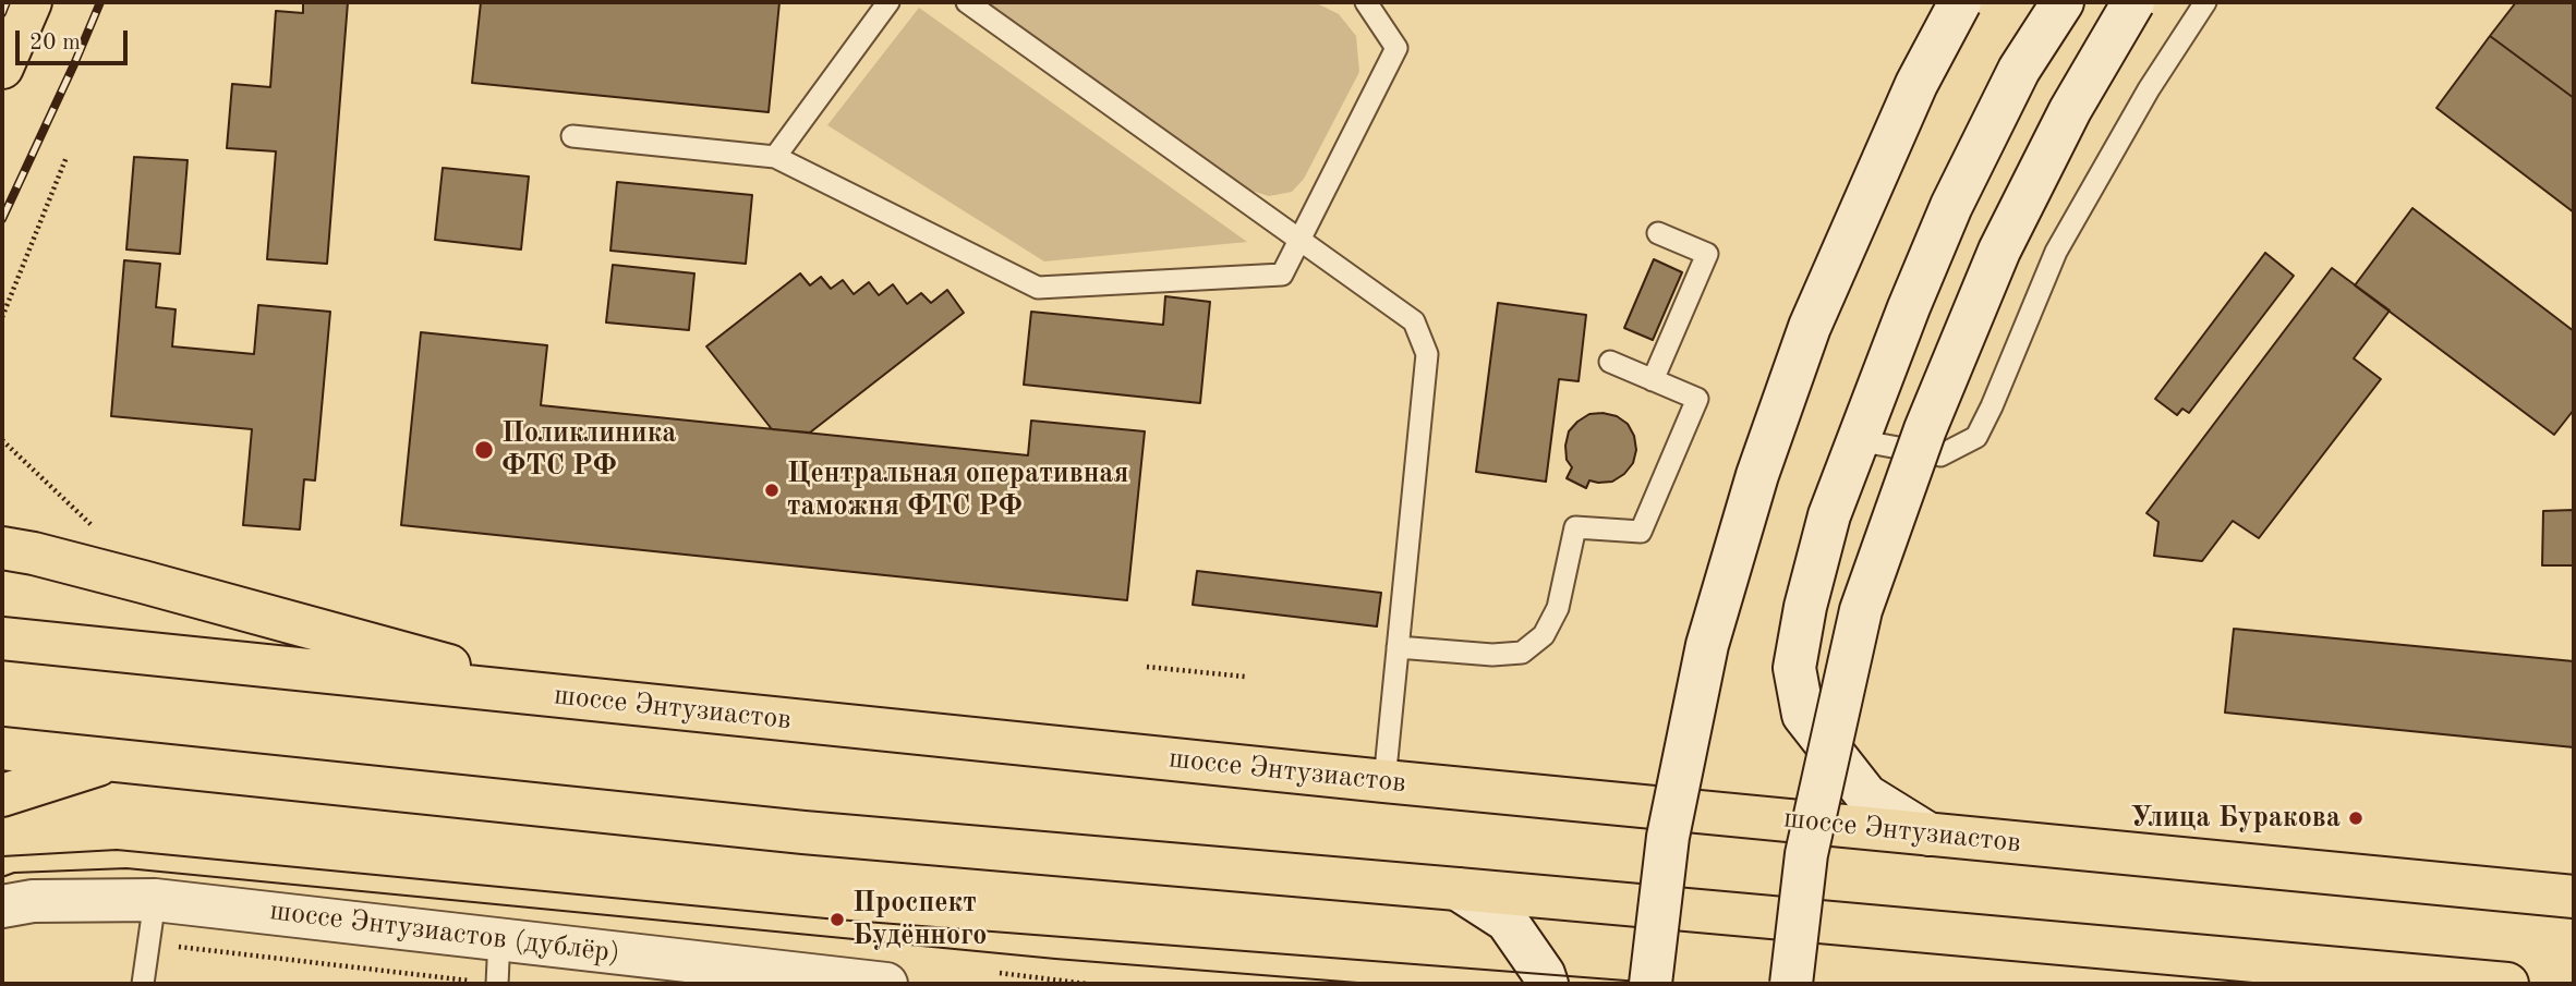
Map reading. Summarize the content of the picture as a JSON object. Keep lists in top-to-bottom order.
{
  "streets": {
    "main road": ["шоссе Энтузиастов", "шоссе Энтузиастов (дублёр)"]
  },
  "places": [
    "Поликлиника ФТС РФ",
    "Центральная оперативная таможня ФТС РФ",
    "Улица Буракова",
    "Проспект Будённого"
  ],
  "scale_bar": "20 m"
}
